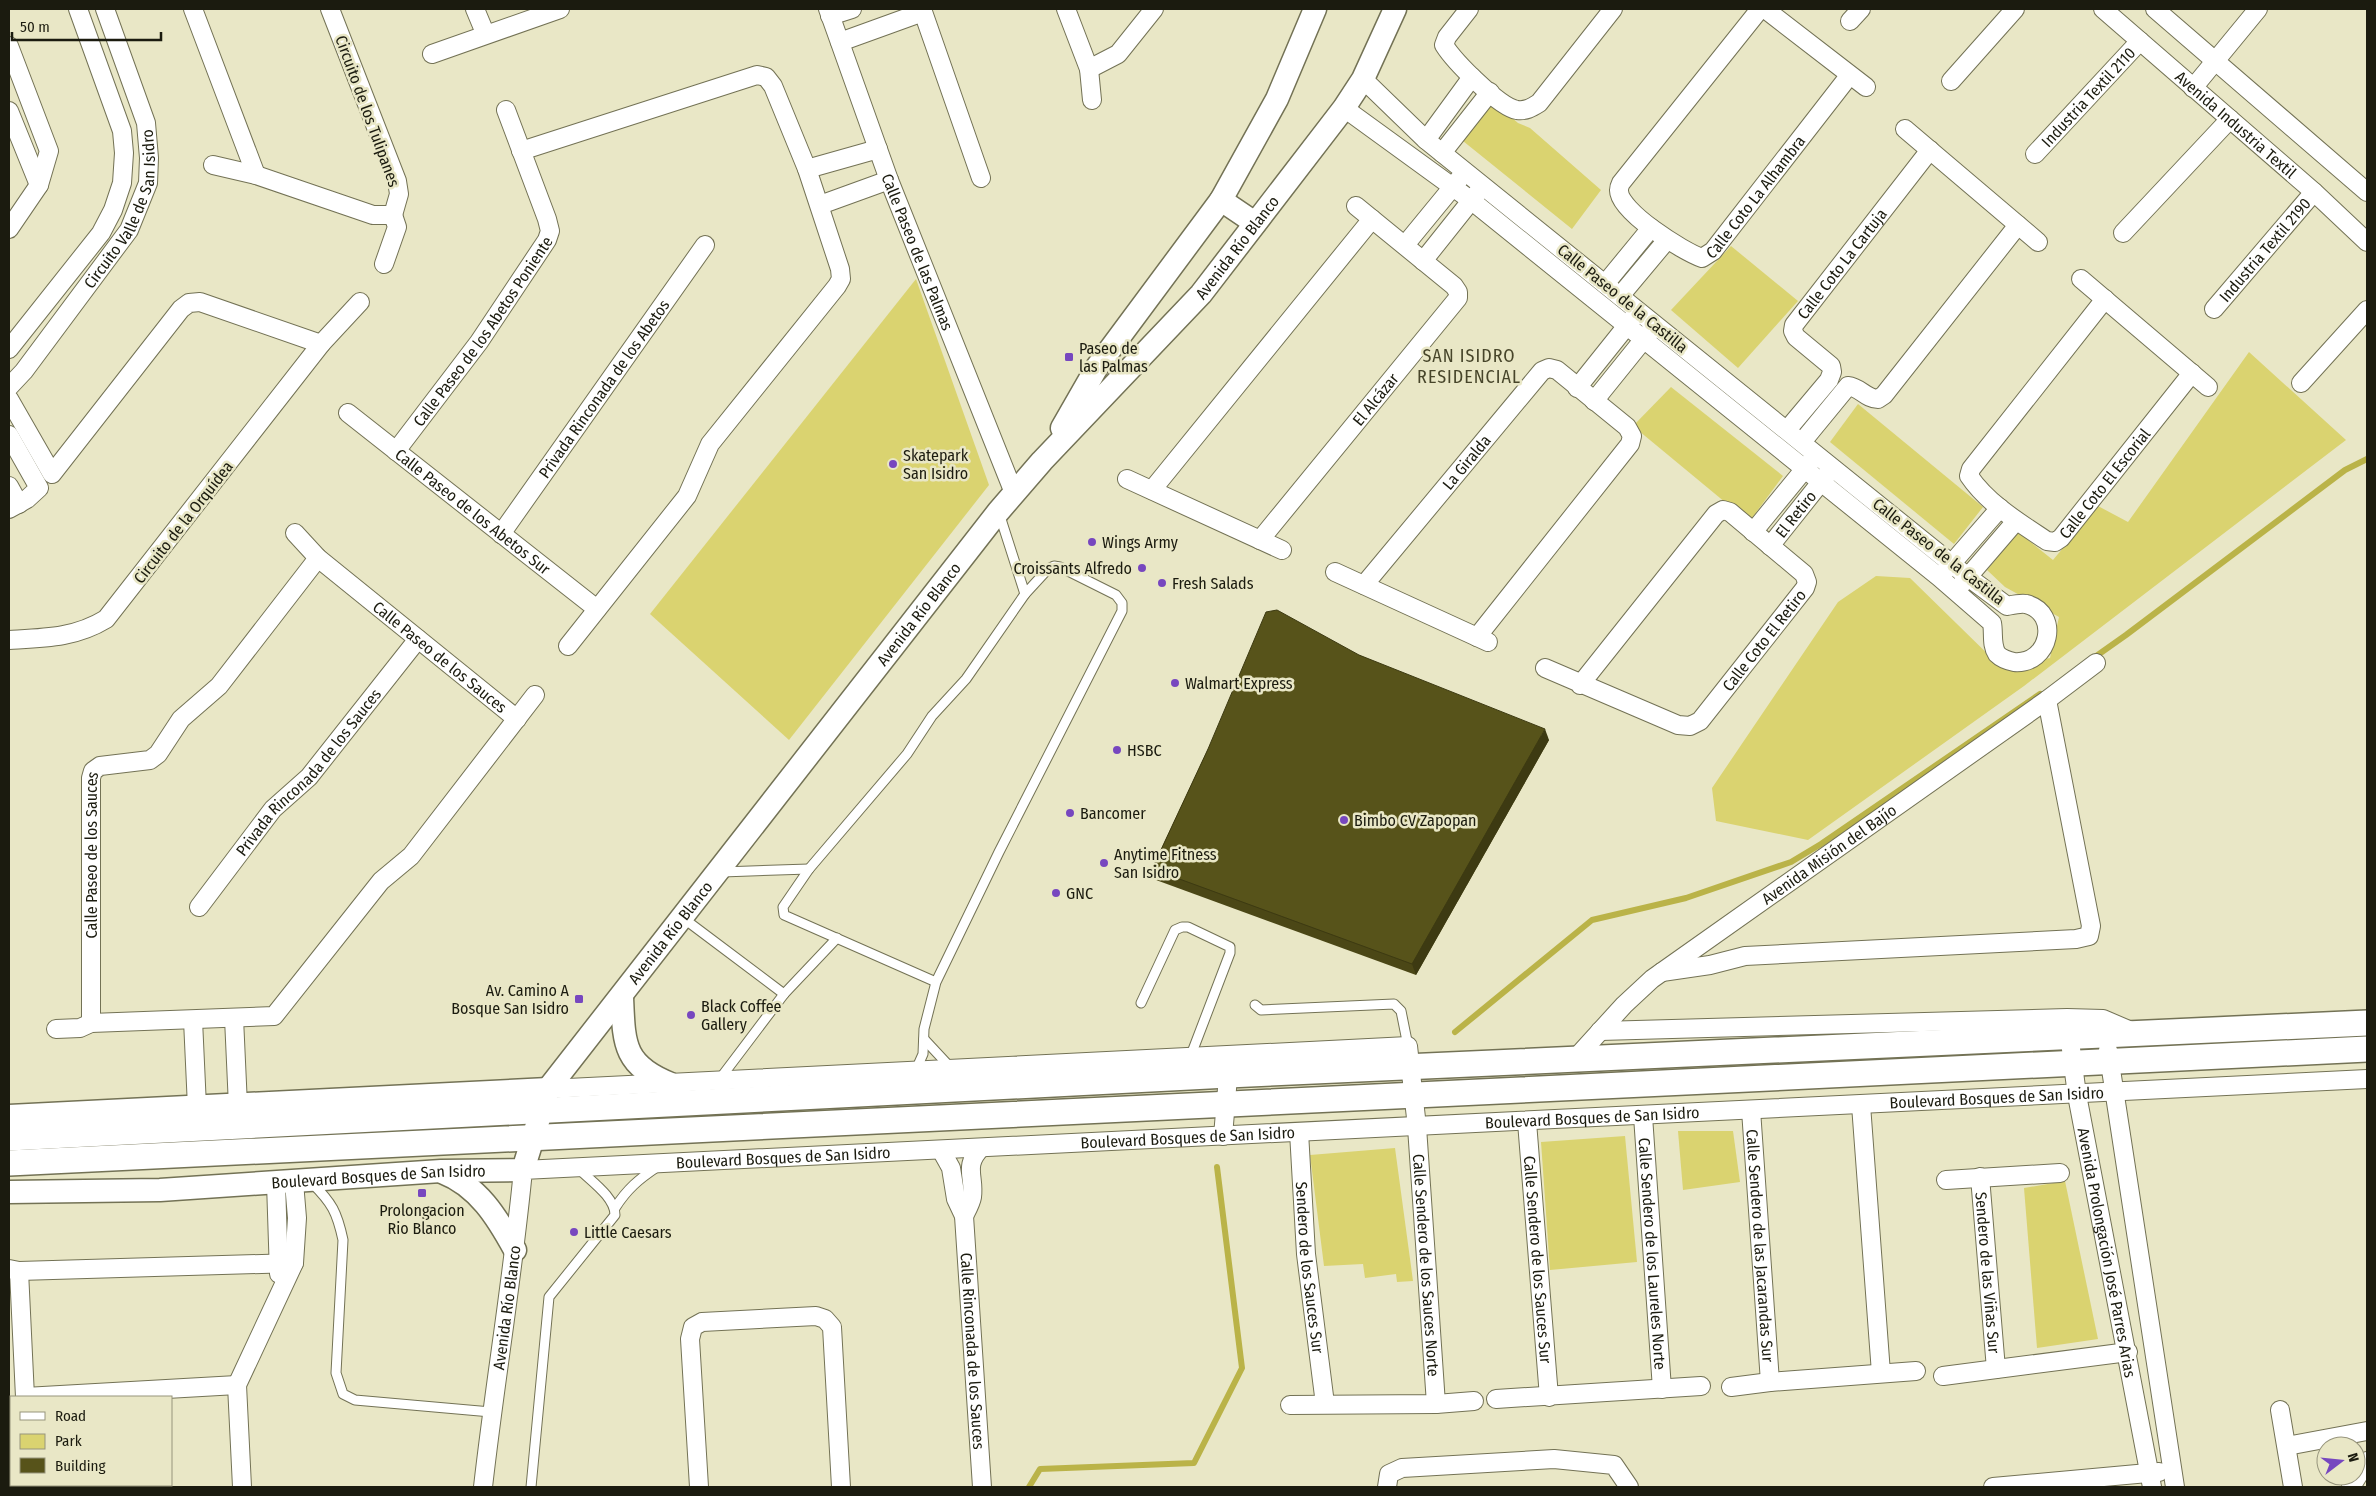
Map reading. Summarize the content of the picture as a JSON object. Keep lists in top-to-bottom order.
{
  "streets": {
    "main road": ["Boulevard Bosques de San Isidro"],
    "street": [
      "Industria Textil 2110",
      "Circuito de los Tulipanes",
      "Avenida Industria Textil",
      "Calle Coto La Alhambra",
      "Circuito Valle de San Isidro",
      "Avenida Río Blanco",
      "Industria Textil 2190",
      "Calle Paseo de las Palmas",
      "Calle Coto La Cartuja",
      "Calle Paseo de la Castilla",
      "Calle Paseo de los Abetos Poniente",
      "Privada Rinconada de los Abetos",
      "El Alcázar",
      "La Giralda",
      "Calle Coto El Escorial",
      "Calle Paseo de los Abetos Sur",
      "El Retiro",
      "Circuito de la Orquídea",
      "Calle Coto El Retiro",
      "Calle Paseo de los Sauces",
      "Privada Rinconada de los Sauces",
      "Avenida Misión del Bajío",
      "Calle Sendero de las Jacarandas Sur",
      "Calle Sendero de los Laureles Norte",
      "Avenida Prolongación José Parres Arias",
      "Calle Sendero de los Sauces Sur",
      "Calle Sendero de los Sauces Norte",
      "Sendero de los Sauces Sur",
      "Sendero de las Viñas Sur",
      "Calle Rinconada de los Sauces"
    ]
  },
  "crossings": [
    ["Industria Textil 2110", "Avenida Industria Textil"],
    ["Avenida Industria Textil", "Industria Textil 2190"],
    ["Avenida Río Blanco", "Calle Paseo de las Palmas"],
    ["Avenida Río Blanco", "Calle Paseo de la Castilla"],
    ["Avenida Río Blanco", "Boulevard Bosques de San Isidro"],
    ["Calle Coto La Cartuja", "Calle Paseo de la Castilla"],
    ["Calle Paseo de la Castilla", "El Retiro"],
    ["Calle Paseo de los Abetos Poniente", "Calle Paseo de los Abetos Sur"],
    ["Privada Rinconada de los Abetos", "Calle Paseo de los Abetos Sur"],
    ["El Retiro", "Calle Coto El Retiro"],
    ["Calle Paseo de los Sauces", "Privada Rinconada de los Sauces"],
    ["Boulevard Bosques de San Isidro", "Calle Sendero de las Jacarandas Sur"],
    ["Boulevard Bosques de San Isidro", "Calle Sendero de los Laureles Norte"],
    ["Boulevard Bosques de San Isidro", "Avenida Prolongación José Parres Arias"],
    ["Boulevard Bosques de San Isidro", "Calle Sendero de los Sauces Sur"],
    ["Boulevard Bosques de San Isidro", "Calle Sendero de los Sauces Norte"],
    ["Boulevard Bosques de San Isidro", "Sendero de los Sauces Sur"],
    ["Boulevard Bosques de San Isidro", "Calle Rinconada de los Sauces"]
  ],
  "districts": ["SAN ISIDRO RESIDENCIAL"],
  "places": {
    "transit": ["Paseo de las Palmas", "Av. Camino A Bosque San Isidro", "Prolongacion Rio Blanco"],
    "other": [
      "Skatepark San Isidro",
      "Wings Army",
      "Croissants Alfredo",
      "Fresh Salads",
      "Walmart Express",
      "HSBC",
      "Bancomer",
      "Bimbo CV Zapopan",
      "Anytime Fitness San Isidro",
      "GNC",
      "Black Coffee Gallery",
      "Little Caesars"
    ]
  },
  "legend": ["Road", "Park", "Building"],
  "scale_bar": "50 m",
  "north": "right"
}
